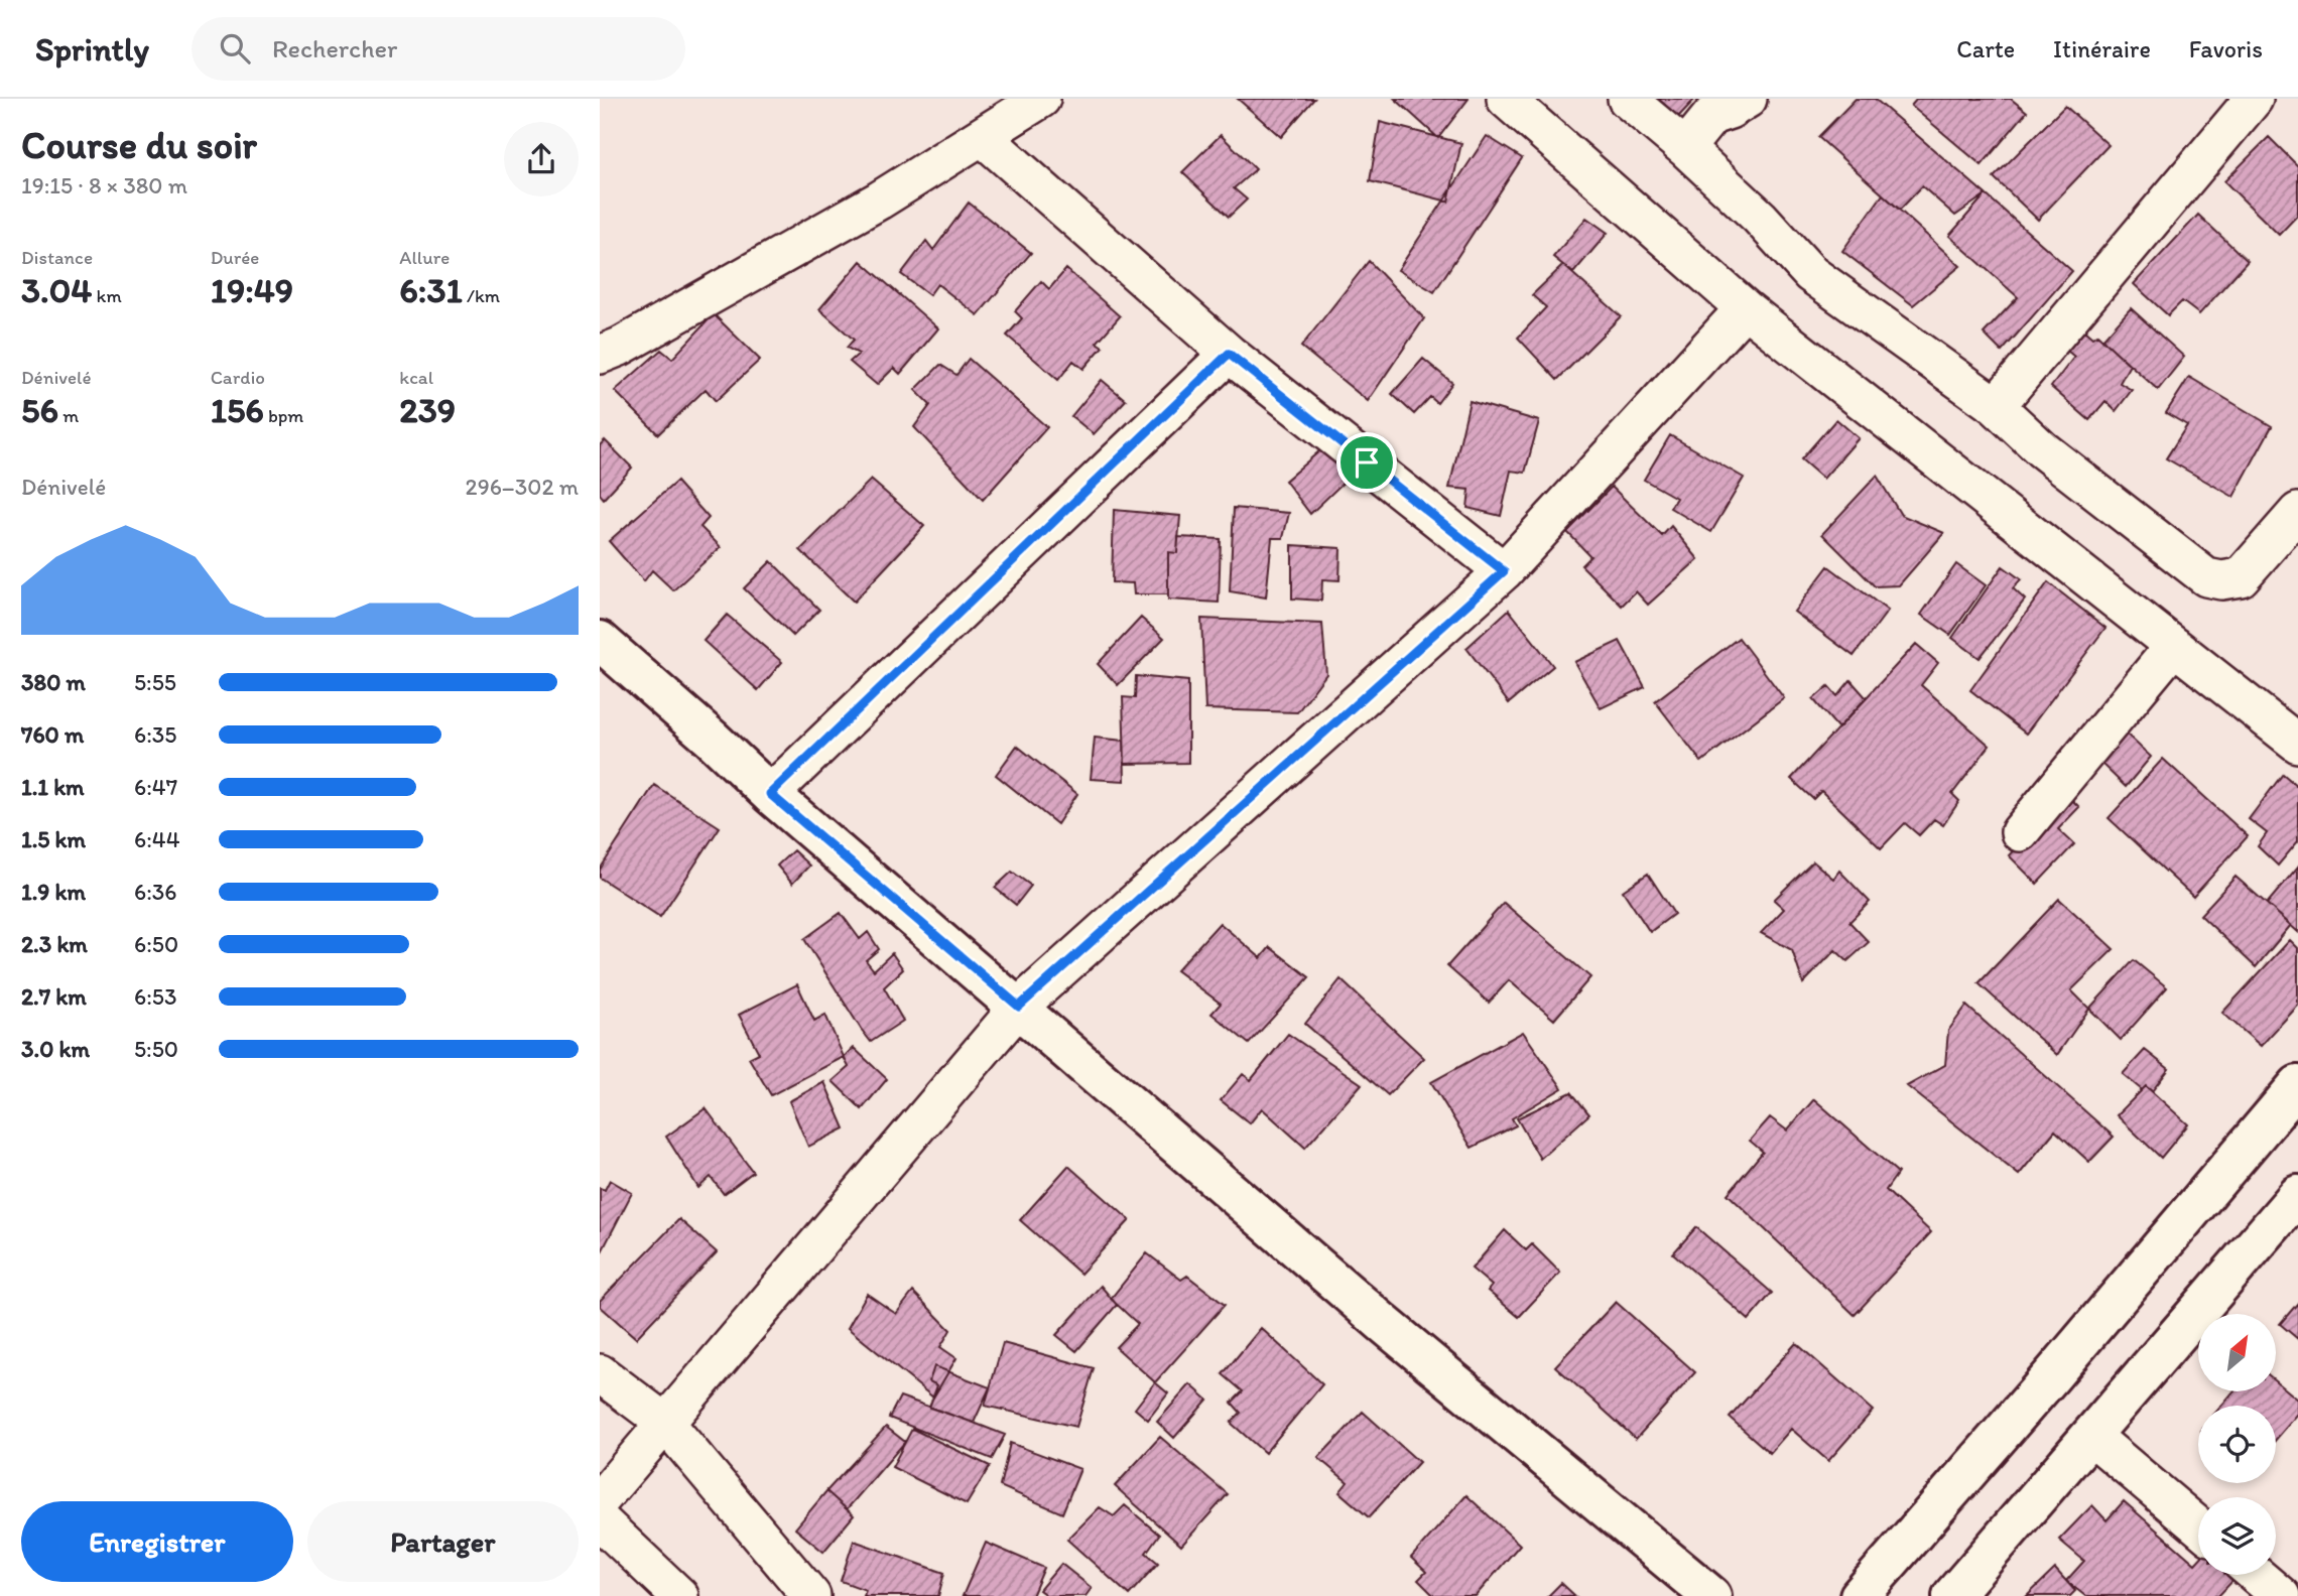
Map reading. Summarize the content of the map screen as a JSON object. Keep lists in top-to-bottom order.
{
  "north": "top right",
  "page": {
    "header": "Sprintly",
    "search": "Rechercher",
    "nav": ["Carte", "Itinéraire", "Favoris"],
    "heading": ["Course du soir", "19:15 · 8 × 380 m"],
    "stats": [
      ["Distance", "3.04 km"],
      ["Durée", "19:49"],
      ["Allure", "6:31 /km"],
      ["Dénivelé", "56 m"],
      ["Cardio", "156 bpm"],
      ["kcal", "239"]
    ],
    "chart": ["Dénivelé", "296–302 m"],
    "list": [
      {
        "name": "380 m",
        "note": "5:55"
      },
      {
        "name": "760 m",
        "note": "6:35"
      },
      {
        "name": "1.1 km",
        "note": "6:47"
      },
      {
        "name": "1.5 km",
        "note": "6:44"
      },
      {
        "name": "1.9 km",
        "note": "6:36"
      },
      {
        "name": "2.3 km",
        "note": "6:50"
      },
      {
        "name": "2.7 km",
        "note": "6:53"
      },
      {
        "name": "3.0 km",
        "note": "5:50"
      }
    ],
    "buttons": ["Enregistrer", "Partager"]
  }
}
